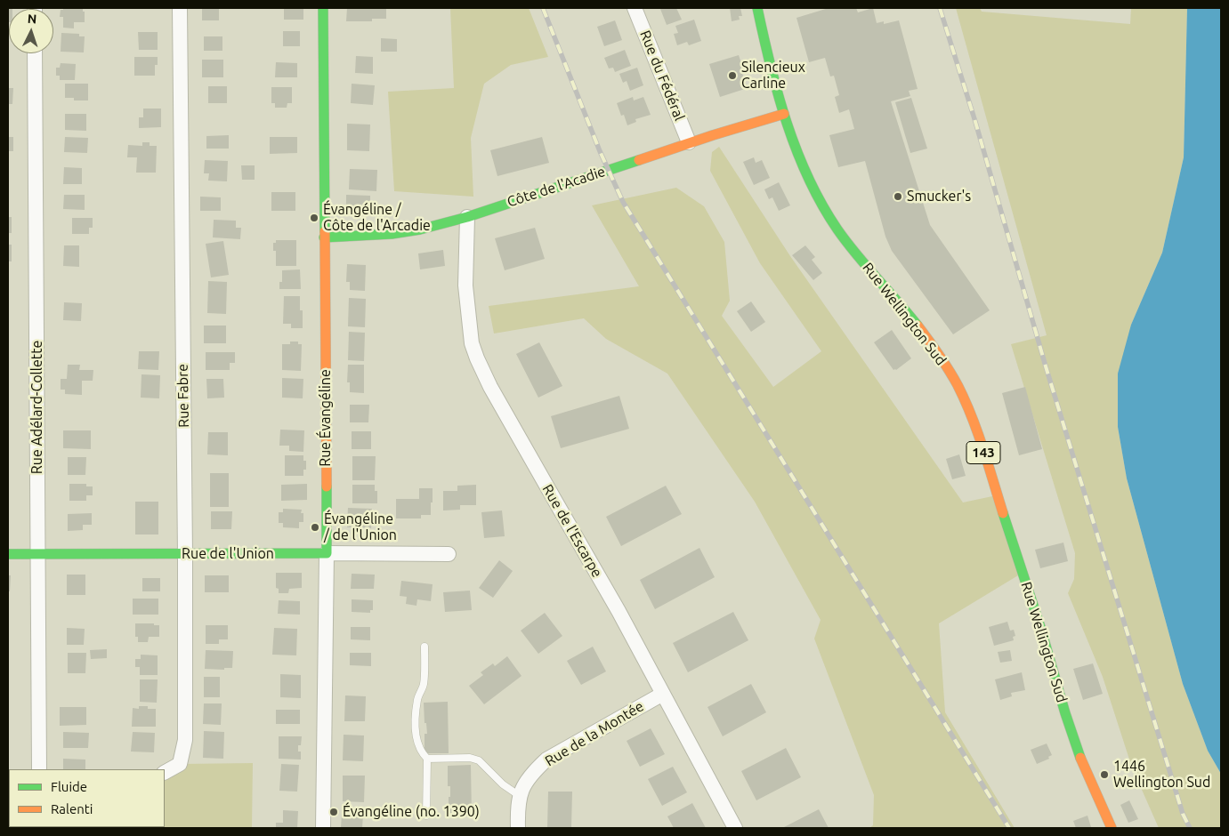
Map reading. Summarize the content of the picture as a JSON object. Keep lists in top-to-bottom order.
{
  "streets": {
    "street": [
      "Rue du Fédéral",
      "Côte de l'Acadie",
      "Rue Wellington Sud",
      "Rue Fabre",
      "Rue Adélard-Collette",
      "Rue Évangéline",
      "143",
      "Rue de l'Escarpe",
      "Rue de l'Union",
      "Rue de la Montée"
    ]
  },
  "crossings": [
    ["Rue du Fédéral", "Côte de l'Acadie"],
    ["Côte de l'Acadie", "Rue Wellington Sud"],
    ["Côte de l'Acadie", "Rue Évangéline"],
    ["Côte de l'Acadie", "Rue de l'Escarpe"],
    ["Rue Fabre", "Rue de l'Union"],
    ["Rue Adélard-Collette", "Rue de l'Union"],
    ["Rue Évangéline", "Rue de l'Union"],
    ["Rue de l'Escarpe", "Rue de la Montée"]
  ],
  "places": [
    "Silencieux Carline",
    "Smucker's",
    "Évangéline / Côte de l'Arcadie",
    "Évangéline / de l'Union",
    "1446 Wellington Sud",
    "Évangéline (no. 1390)"
  ],
  "legend": ["Fluide", "Ralenti"],
  "north": "top"
}
